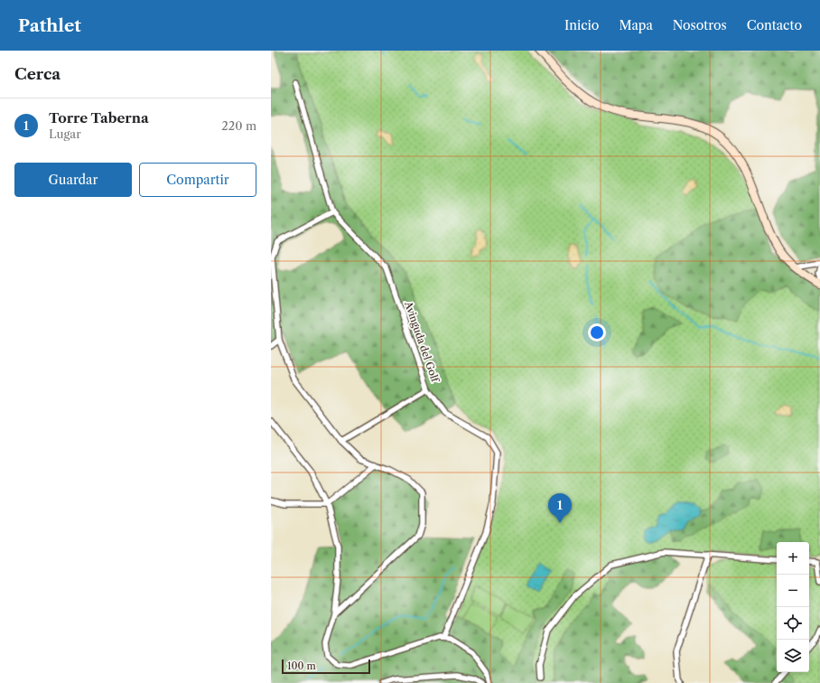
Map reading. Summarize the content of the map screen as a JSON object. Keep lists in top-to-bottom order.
{
  "streets": {
    "street": ["Avinguda del Golf"]
  },
  "scale_bar": "100 m",
  "page": {
    "header": "Pathlet",
    "nav": [
      "Inicio",
      "Mapa",
      "Nosotros",
      "Contacto"
    ],
    "heading": "Cerca",
    "list": [
      {
        "mark": "1",
        "name": "Torre Taberna",
        "note": "Lugar",
        "value": "220 m"
      }
    ],
    "buttons": ["Guardar", "Compartir"],
    "pins": "1",
    "map_buttons": ["+", "−"],
    "scale": "100 m"
  }
}
